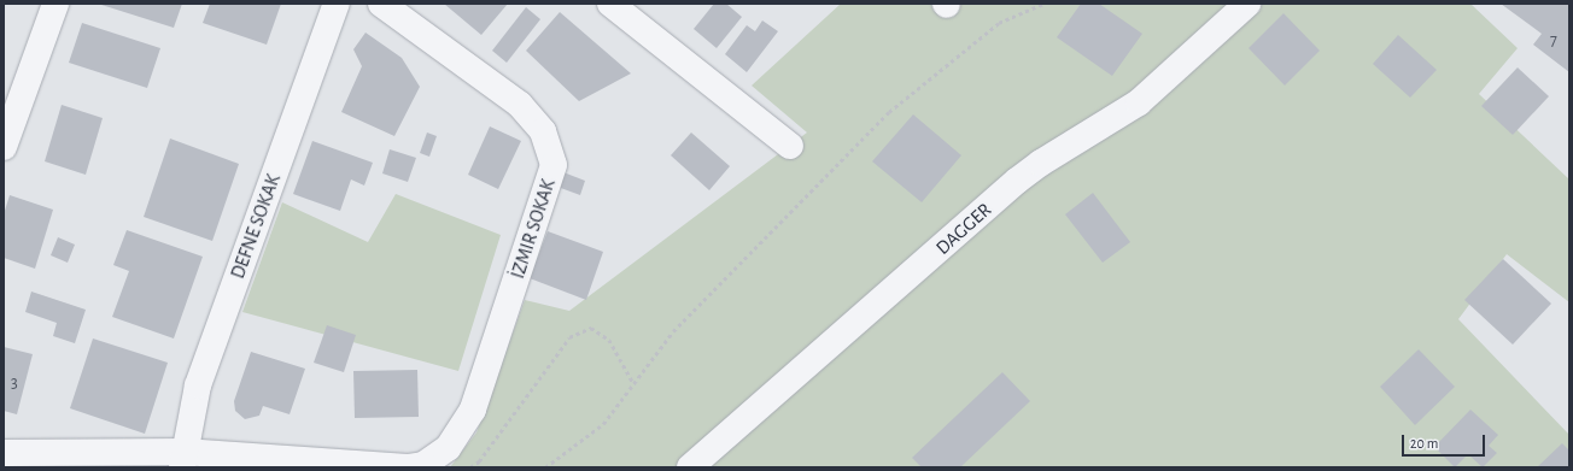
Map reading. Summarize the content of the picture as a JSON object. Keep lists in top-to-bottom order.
{
  "streets": {
    "street": ["DEFNE SOKAK", "İZMIR SOKAK", "DAGGER"]
  },
  "house_numbers": ["7", "3"],
  "scale_bar": "20 m"
}
